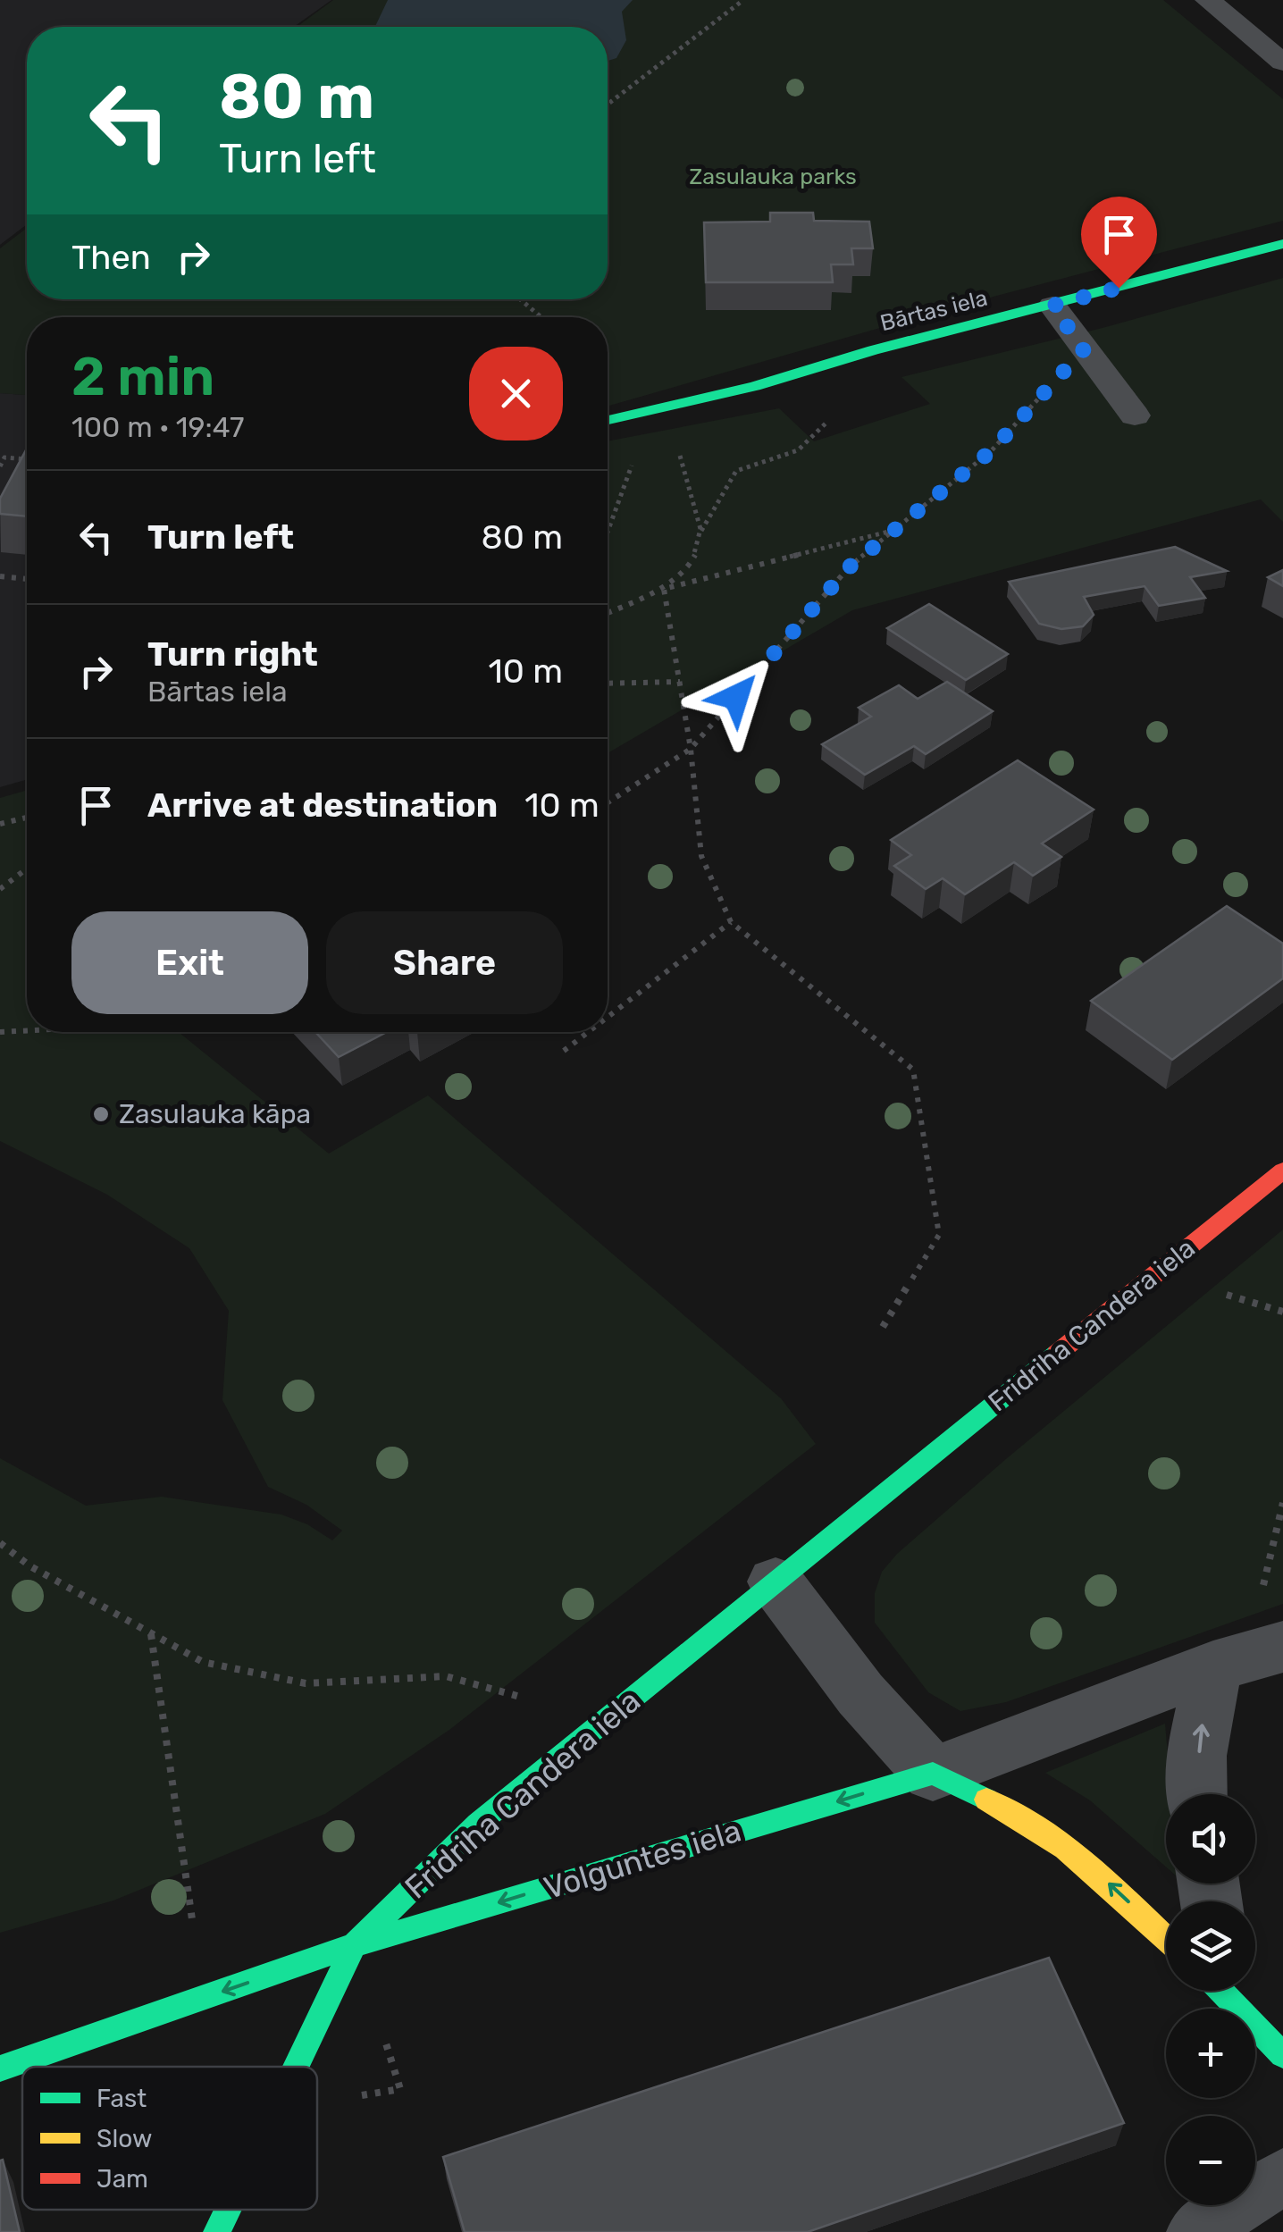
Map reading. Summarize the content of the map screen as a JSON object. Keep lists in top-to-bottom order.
{
  "streets": {
    "street": ["Bārtas iela", "Fridriha Candera iela", "Volguntes iela"]
  },
  "crossings": [
    ["Fridriha Candera iela", "Volguntes iela"]
  ],
  "one_way": ["Volguntes iela"],
  "parks": ["Zasulauka parks"],
  "places": ["Zasulauka kāpa"],
  "legend": ["Fast", "Slow", "Jam"],
  "page": {
    "turn": ["80 m", "Turn left"],
    "then": "Then",
    "heading": ["2 min", "100 m · 19:47"],
    "list": [
      {
        "name": "Turn left",
        "value": "80 m"
      },
      {
        "name": "Turn right",
        "note": "Bārtas iela",
        "value": "10 m"
      },
      {
        "name": "Arrive at destination",
        "value": "10 m"
      }
    ],
    "buttons": ["Exit", "Share"],
    "map_buttons": ["+", "−"]
  }
}
